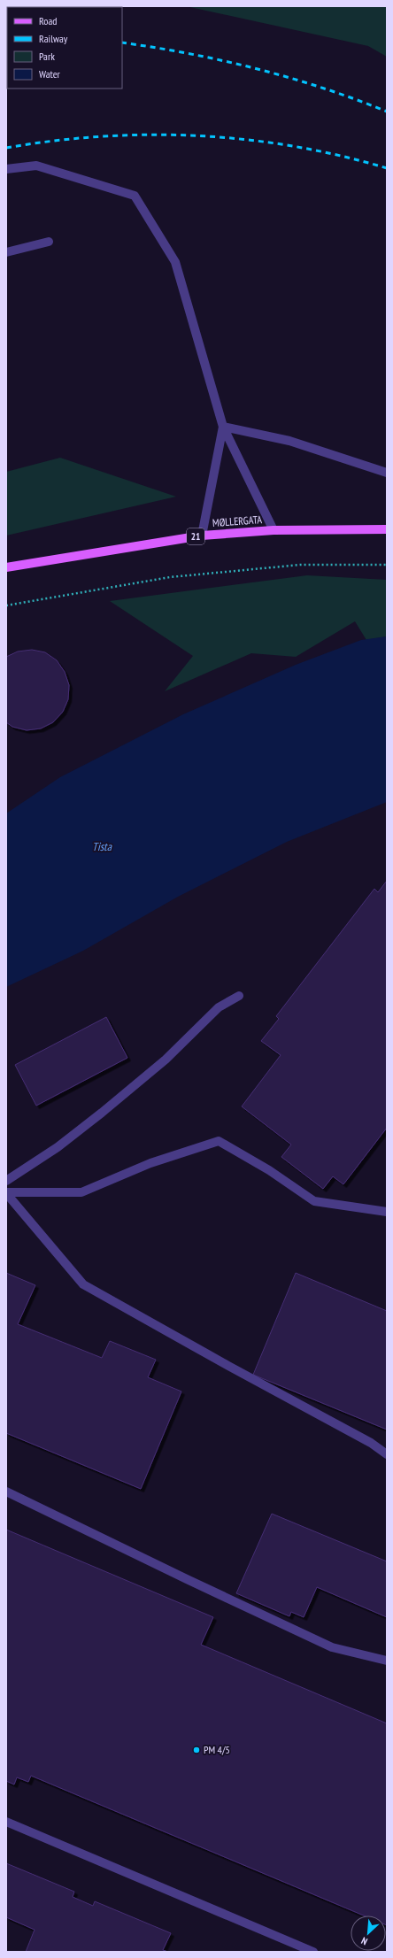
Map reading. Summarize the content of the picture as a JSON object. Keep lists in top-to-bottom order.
{
  "streets": {
    "main road": ["MØLLERGATA", "21"]
  },
  "water": ["Tista"],
  "places": ["PM 4/5"],
  "legend": [
    "Road",
    "Railway",
    "Park",
    "Water"
  ],
  "north": "bottom left"
}
